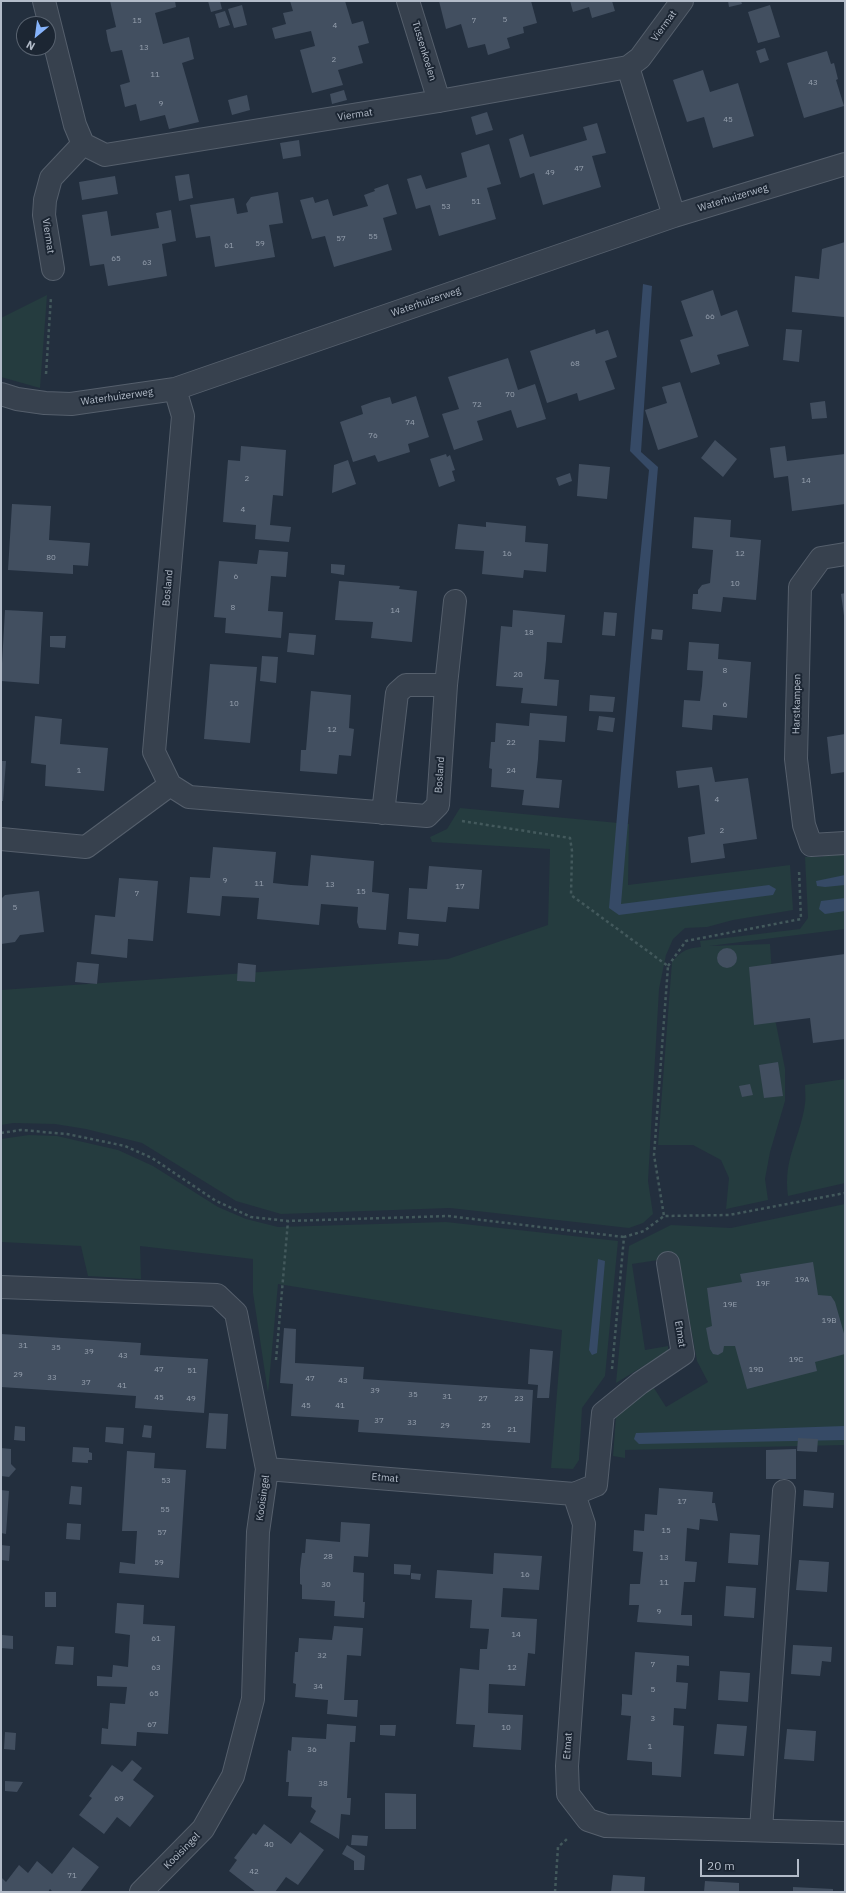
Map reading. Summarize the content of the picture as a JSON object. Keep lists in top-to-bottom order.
{
  "streets": {
    "street": [
      "Viermat",
      "Tussenkoelen",
      "Waterhuizerweg",
      "Bosland",
      "Harstkampen",
      "Etmat",
      "Kooisingel"
    ]
  },
  "crossings": [
    ["Viermat", "Tussenkoelen"],
    ["Waterhuizerweg", "Bosland"],
    ["Etmat", "Kooisingel"]
  ],
  "house_numbers": [
    "5",
    "15",
    "7",
    "4",
    "13",
    "2",
    "11",
    "43",
    "9",
    "45",
    "47",
    "49",
    "51",
    "53",
    "55",
    "57",
    "59",
    "61",
    "65",
    "63",
    "66",
    "68",
    "70",
    "72",
    "74",
    "76",
    "2",
    "14",
    "4",
    "16",
    "12",
    "80",
    "6",
    "10",
    "8",
    "14",
    "18",
    "8",
    "20",
    "10",
    "6",
    "12",
    "22",
    "1",
    "24",
    "4",
    "2",
    "9",
    "11",
    "13",
    "17",
    "15",
    "7",
    "5",
    "19A",
    "19F",
    "19E",
    "19B",
    "31",
    "35",
    "39",
    "43",
    "19C",
    "47",
    "19D",
    "51",
    "29",
    "33",
    "47",
    "43",
    "37",
    "41",
    "39",
    "35",
    "31",
    "45",
    "49",
    "27",
    "23",
    "45",
    "41",
    "37",
    "33",
    "29",
    "25",
    "21",
    "53",
    "17",
    "55",
    "15",
    "57",
    "28",
    "13",
    "59",
    "16",
    "11",
    "30",
    "9",
    "14",
    "61",
    "32",
    "7",
    "63",
    "12",
    "34",
    "5",
    "65",
    "3",
    "67",
    "10",
    "1",
    "36",
    "38",
    "69",
    "40",
    "42",
    "71"
  ],
  "scale_bar": "20 m",
  "north": "bottom left"
}
